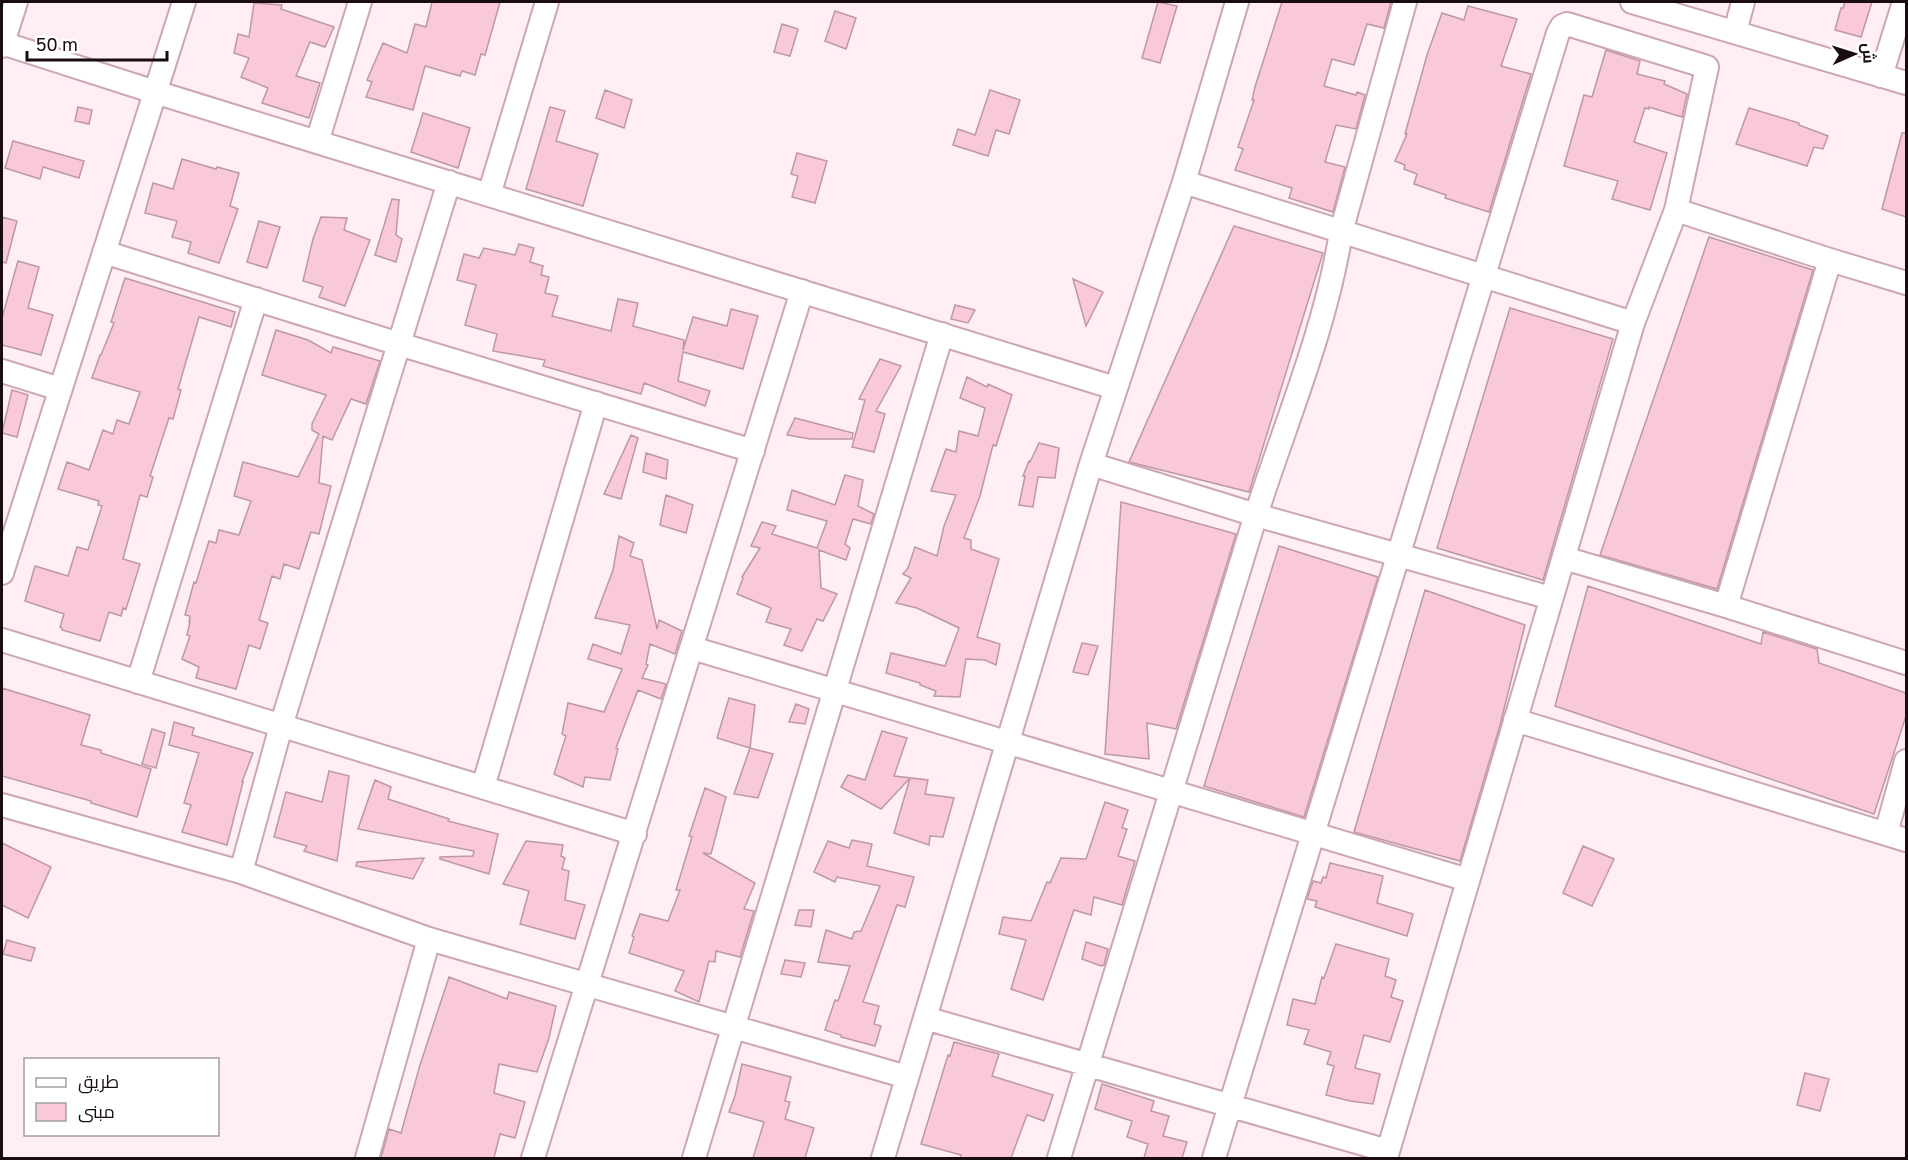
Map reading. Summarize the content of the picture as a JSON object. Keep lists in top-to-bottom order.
{
  "legend": ["طريق", "مبنى"],
  "scale_bar": "50 m",
  "north": "right"
}
